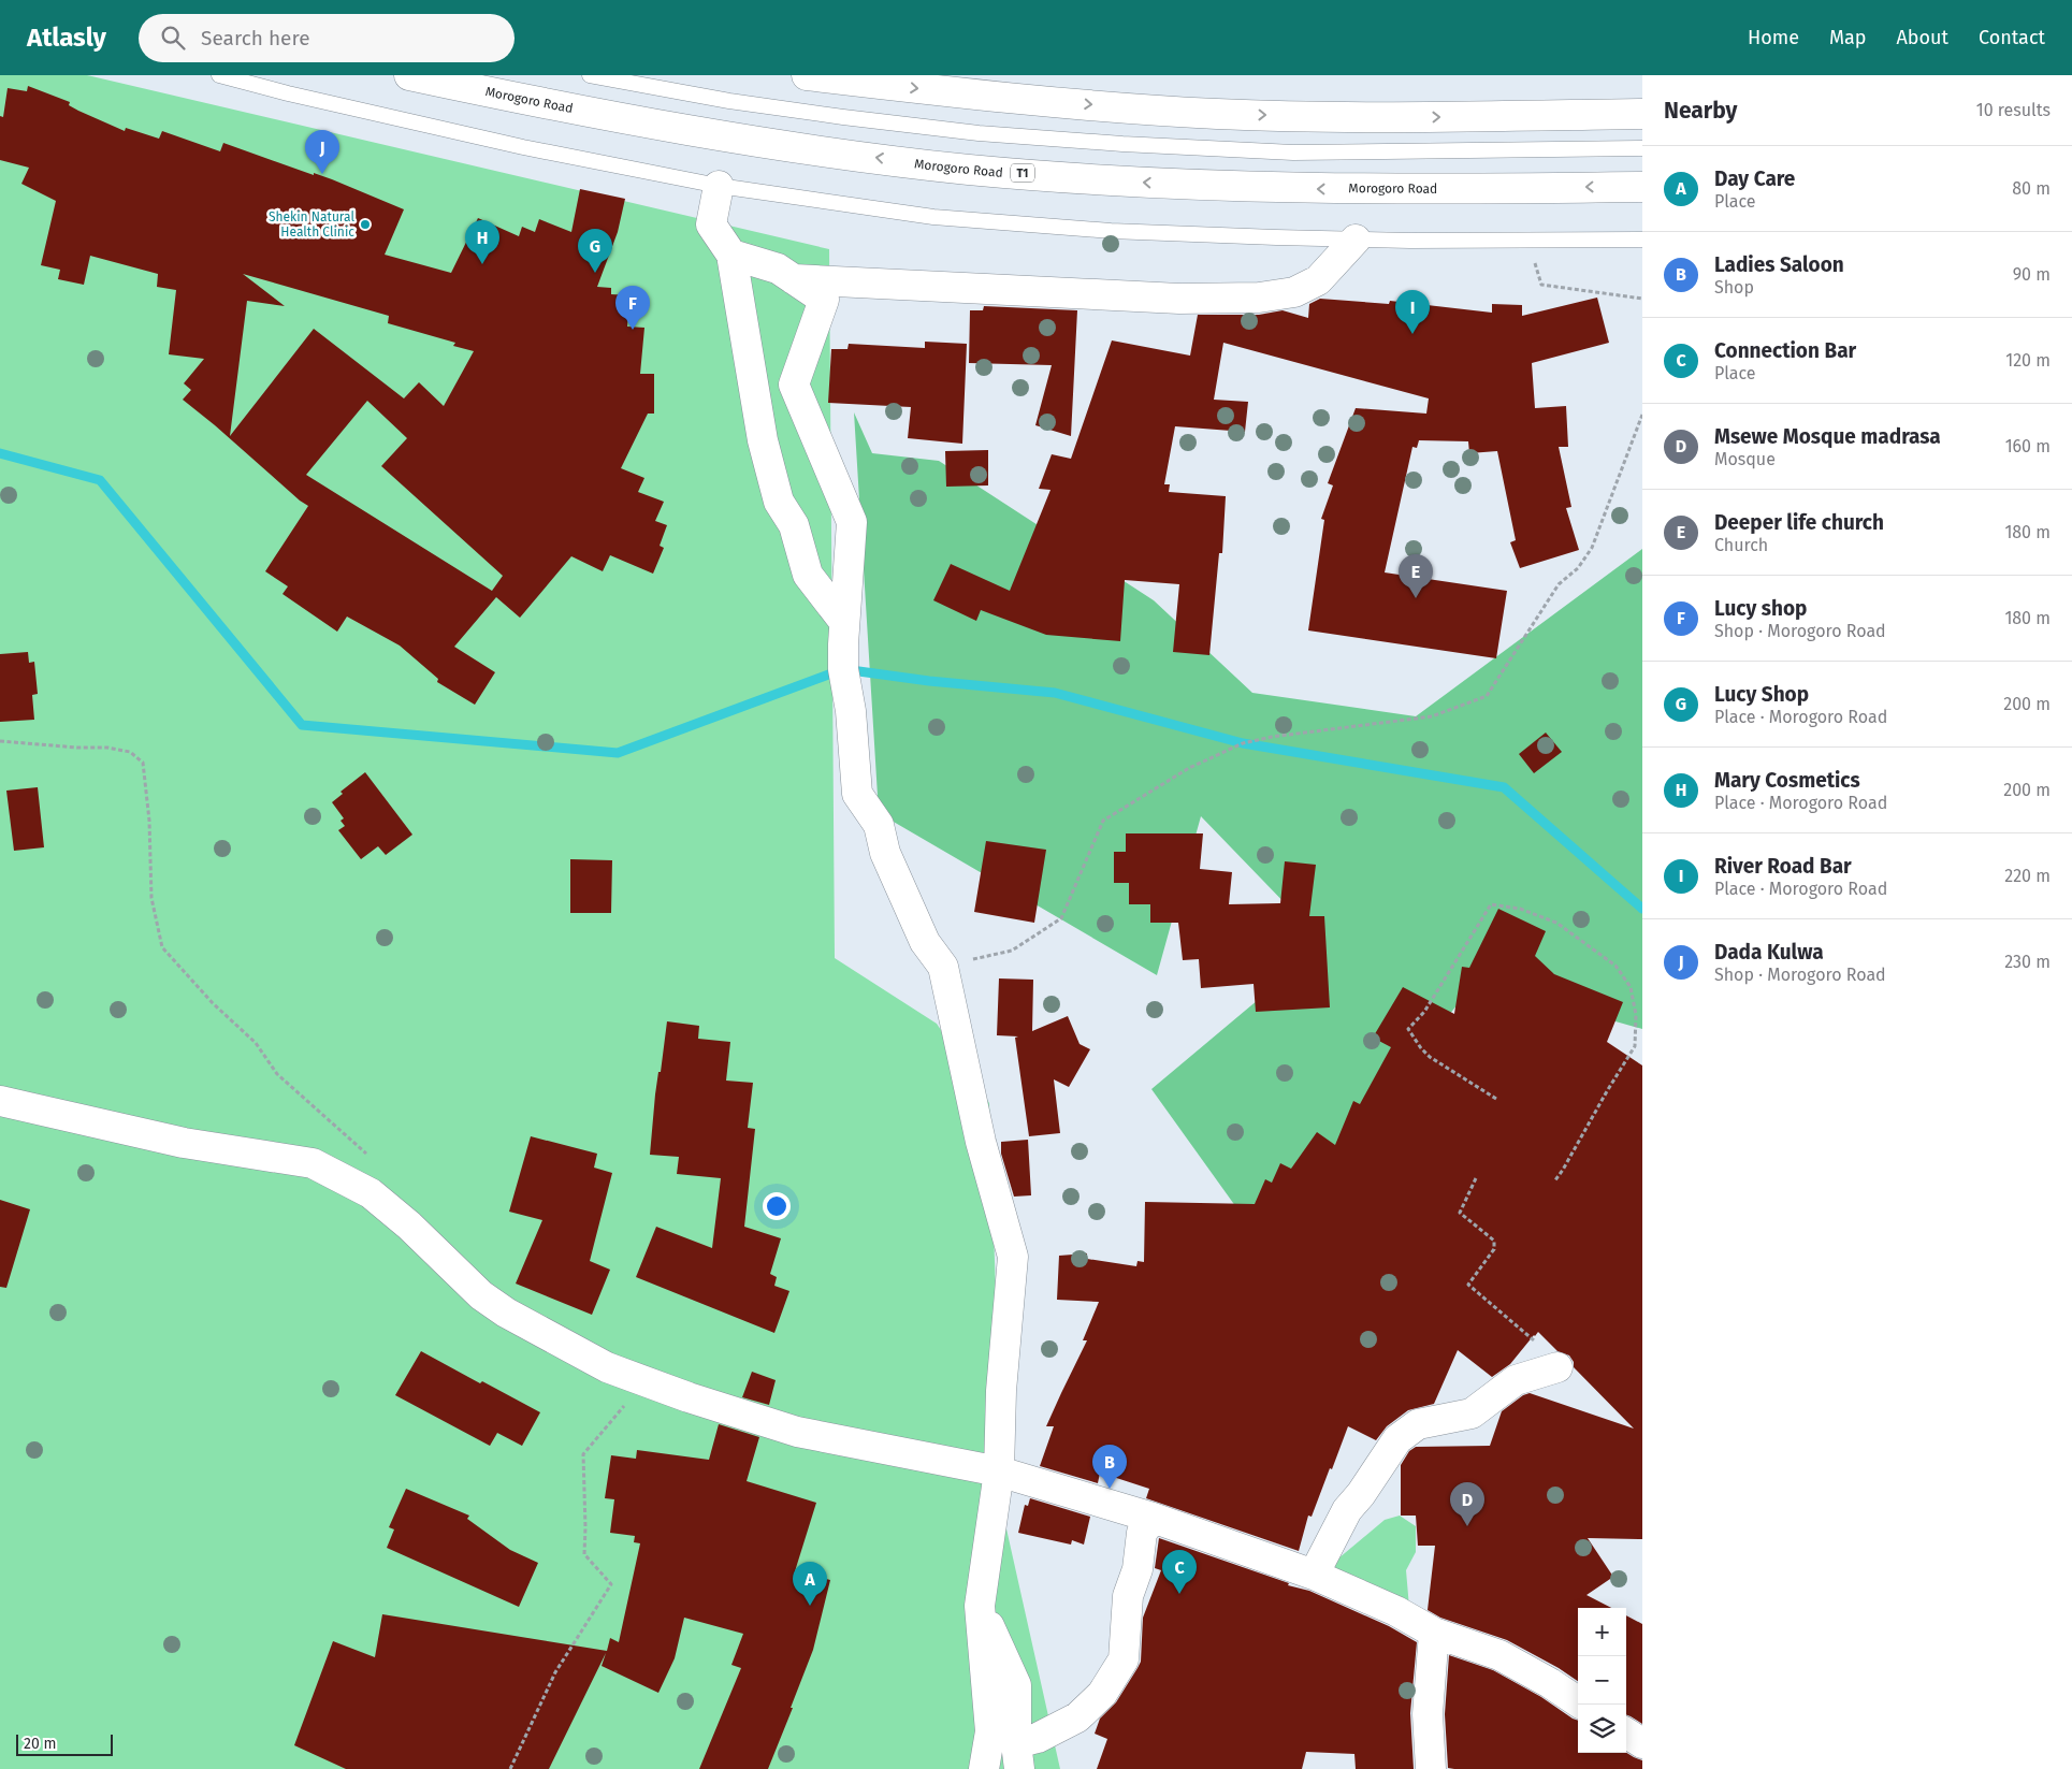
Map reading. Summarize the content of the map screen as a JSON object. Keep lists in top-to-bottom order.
{
  "streets": {
    "main road": ["Morogoro Road", "T1"]
  },
  "places": ["Shekin Natural Health Clinic"],
  "scale_bar": "20 m",
  "page": {
    "header": "Atlasly",
    "search": "Search here",
    "nav": [
      "Home",
      "Map",
      "About",
      "Contact"
    ],
    "heading": ["Nearby", "10 results"],
    "pins": [
      "J",
      "H",
      "G",
      "F",
      "I",
      "E",
      "B",
      "D",
      "C",
      "A"
    ],
    "list": [
      {
        "mark": "A",
        "name": "Day Care",
        "note": "Place",
        "value": "80 m"
      },
      {
        "mark": "B",
        "name": "Ladies Saloon",
        "note": "Shop",
        "value": "90 m"
      },
      {
        "mark": "C",
        "name": "Connection Bar",
        "note": "Place",
        "value": "120 m"
      },
      {
        "mark": "D",
        "name": "Msewe Mosque madrasa",
        "note": "Mosque",
        "value": "160 m"
      },
      {
        "mark": "E",
        "name": "Deeper life church",
        "note": "Church",
        "value": "180 m"
      },
      {
        "mark": "F",
        "name": "Lucy shop",
        "note": "Shop · Morogoro Road",
        "value": "180 m"
      },
      {
        "mark": "G",
        "name": "Lucy Shop",
        "note": "Place · Morogoro Road",
        "value": "200 m"
      },
      {
        "mark": "H",
        "name": "Mary Cosmetics",
        "note": "Place · Morogoro Road",
        "value": "200 m"
      },
      {
        "mark": "I",
        "name": "River Road Bar",
        "note": "Place · Morogoro Road",
        "value": "220 m"
      },
      {
        "mark": "J",
        "name": "Dada Kulwa",
        "note": "Shop · Morogoro Road",
        "value": "230 m"
      }
    ],
    "map_buttons": ["+", "−"],
    "scale": "20 m"
  }
}
